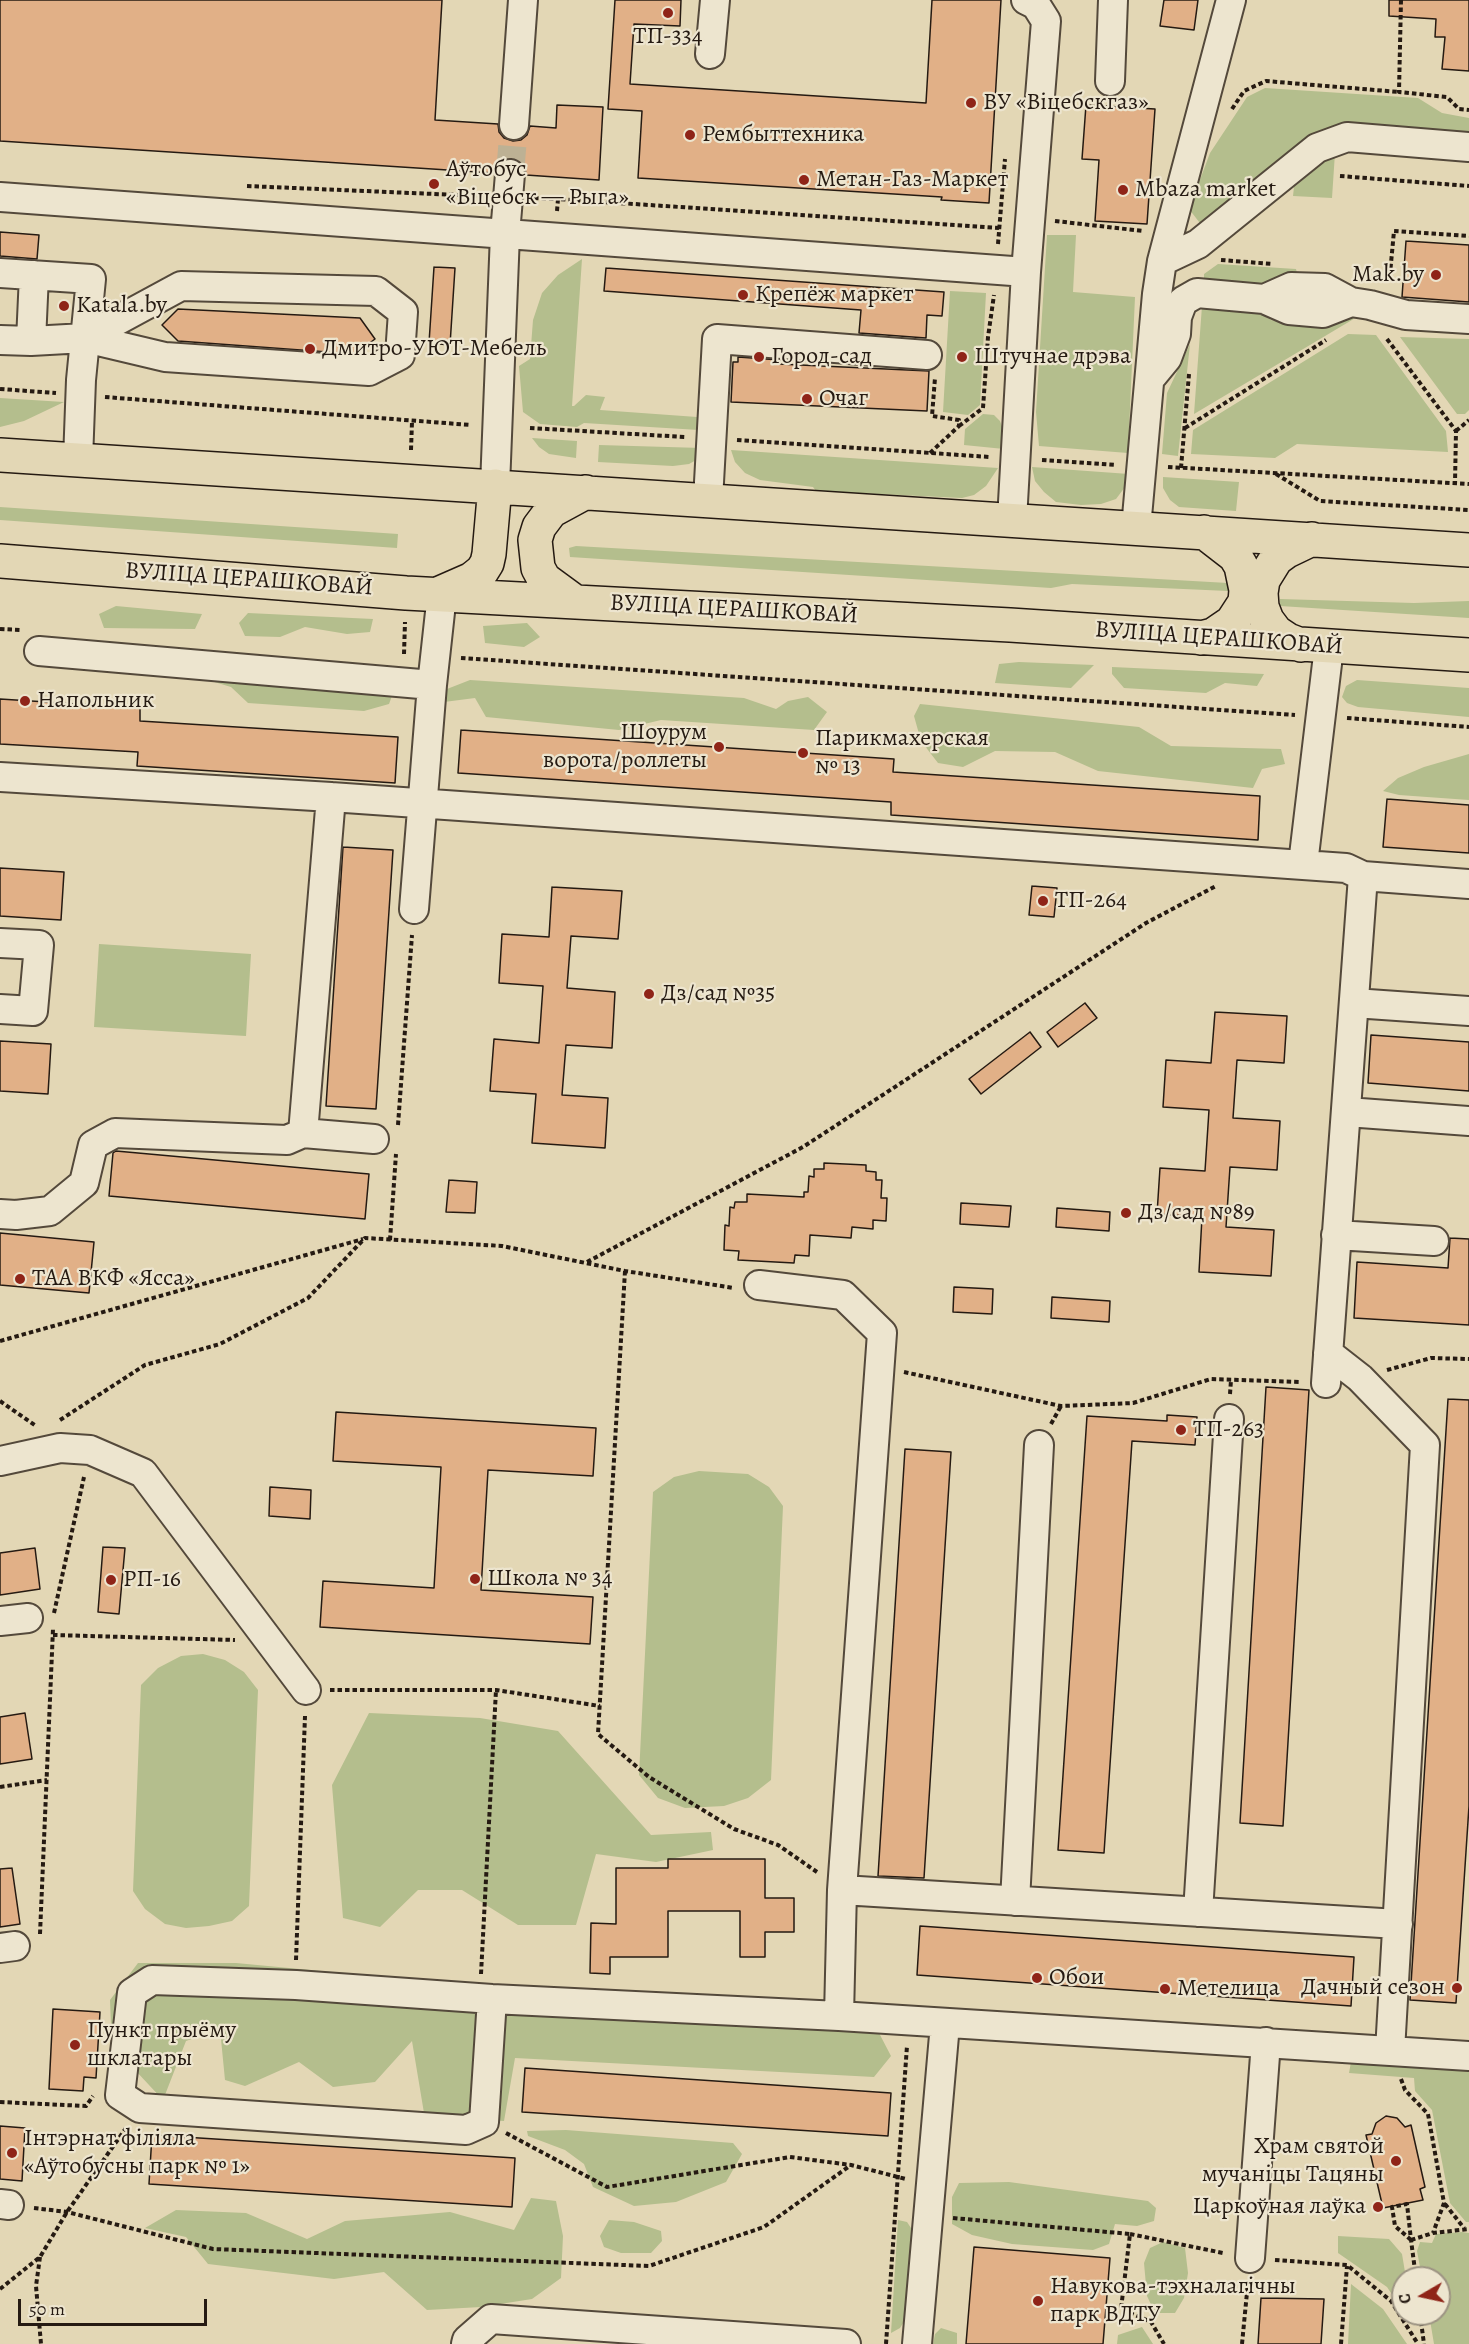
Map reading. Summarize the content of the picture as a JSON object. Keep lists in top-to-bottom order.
{
  "streets": {
    "main road": ["ВУЛІЦА ЦЕРАШКОВАЙ"]
  },
  "places": [
    "ТП-334",
    "ВУ «Віцебскгаз»",
    "Рембыттехника",
    "Метан-Газ-Маркет",
    "Аўтобус «Віцебск — Рыга»",
    "Mbaza market",
    "Mak.by",
    "Крепёж маркет",
    "Katala.by",
    "Дмитро-УЮТ-Мебель",
    "Город-сад",
    "Штучнае дрэва",
    "Очаг",
    "Напольник",
    "Шоурум ворота/роллеты",
    "Парикмахерская № 13",
    "ТП-264",
    "Дз/сад №35",
    "Дз/сад №89",
    "ТАА ВКФ «Ясса»",
    "ТП-263",
    "Школа № 34",
    "РП-16",
    "Обои",
    "Дачный сезон",
    "Метелица",
    "Пункт прыёму шклатары",
    "Інтэрнат філіяла «Аўтобусны парк № 1»",
    "Храм святой мучаніцы Тацяны",
    "Царкоўная лаўка",
    "Навукова-тэхналагічны парк ВДТУ"
  ],
  "scale_bar": "50 m",
  "north": "left"
}
